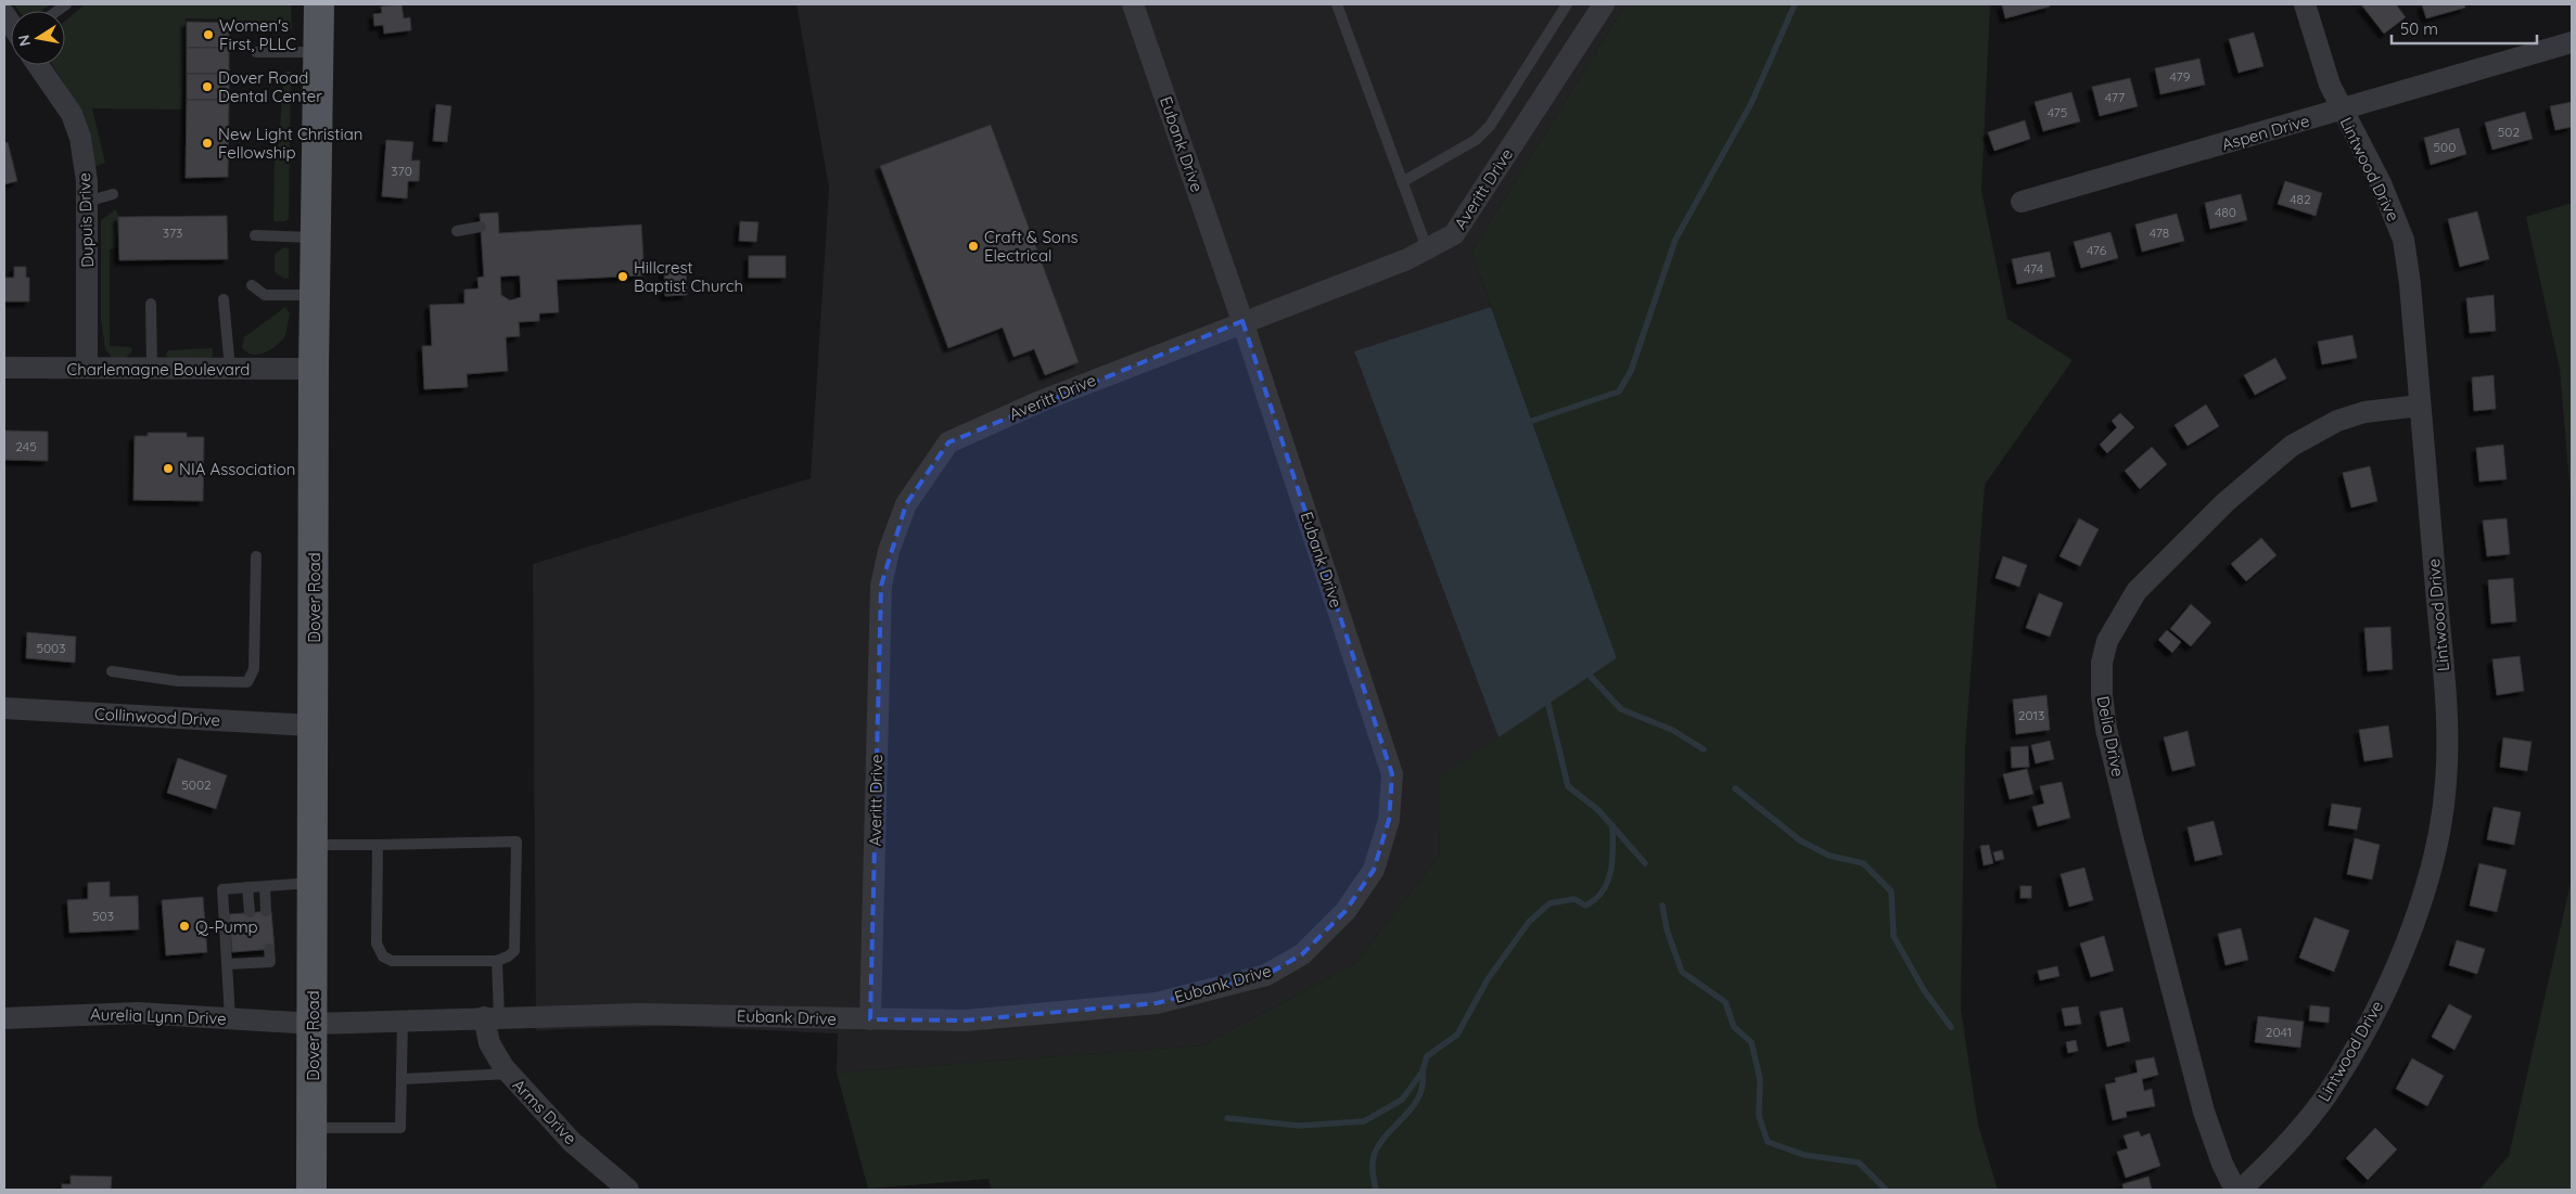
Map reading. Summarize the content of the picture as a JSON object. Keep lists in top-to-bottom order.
{
  "streets": {
    "main road": ["Dover Road"],
    "street": [
      "Aspen Drive",
      "Eubank Drive",
      "Lintwood Drive",
      "Averitt Drive",
      "Dupuis Drive",
      "Charlemagne Boulevard",
      "Collinwood Drive",
      "Delia Drive",
      "Aurelia Lynn Drive",
      "Arms Drive"
    ]
  },
  "crossings": [
    ["Aspen Drive", "Lintwood Drive"],
    ["Eubank Drive", "Averitt Drive"],
    ["Eubank Drive", "Dover Road"],
    ["Eubank Drive", "Aurelia Lynn Drive"],
    ["Eubank Drive", "Arms Drive"],
    ["Lintwood Drive", "Delia Drive"],
    ["Dupuis Drive", "Charlemagne Boulevard"],
    ["Charlemagne Boulevard", "Dover Road"],
    ["Dover Road", "Collinwood Drive"],
    ["Dover Road", "Aurelia Lynn Drive"]
  ],
  "places": [
    "Women's First, PLLC",
    "Dover Road Dental Center",
    "New Light Christian Fellowship",
    "Craft & Sons Electrical",
    "Hillcrest Baptist Church",
    "NIA Association",
    "Q-Pump"
  ],
  "house_numbers": [
    "479",
    "477",
    "475",
    "502",
    "500",
    "370",
    "482",
    "480",
    "373",
    "478",
    "476",
    "474",
    "245",
    "5003",
    "2013",
    "5002",
    "503",
    "2041"
  ],
  "scale_bar": "50 m",
  "north": "left"
}
